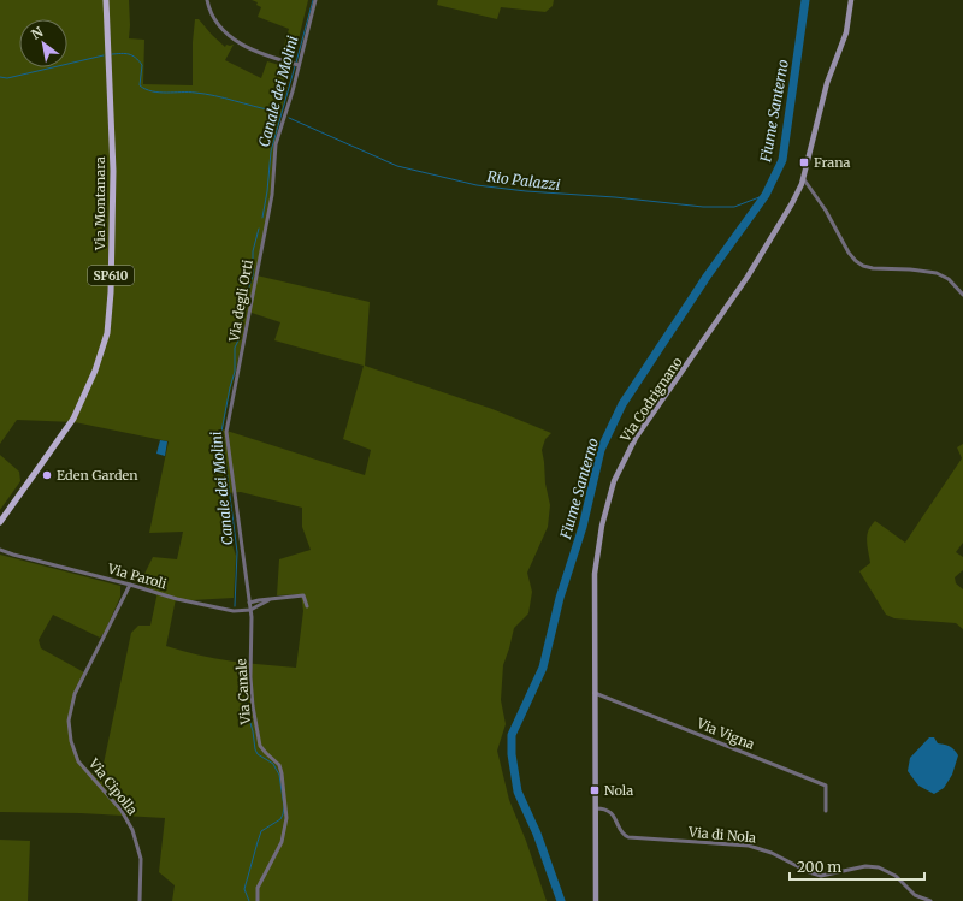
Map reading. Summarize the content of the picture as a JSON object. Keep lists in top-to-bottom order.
{
  "streets": {
    "main road": ["Via Montanara", "SP610"],
    "street": [
      "Via degli Orti",
      "Via Codrignano",
      "Via Paroli",
      "Via Canale",
      "Via Vigna",
      "Via Cipolla",
      "Via di Nola"
    ]
  },
  "crossings": [
    ["Via degli Orti", "Via Paroli"],
    ["Via degli Orti", "Via Canale"],
    ["Via Codrignano", "Via Vigna"],
    ["Via Codrignano", "Via di Nola"],
    ["Via Paroli", "Via Canale"],
    ["Via Paroli", "Via Cipolla"]
  ],
  "water": ["Canale dei Molini", "Fiume Santerno", "Rio Palazzi"],
  "places": {
    "transit": ["Frana", "Nola"],
    "other": ["Eden Garden"]
  },
  "scale_bar": "200 m",
  "north": "top left"
}
